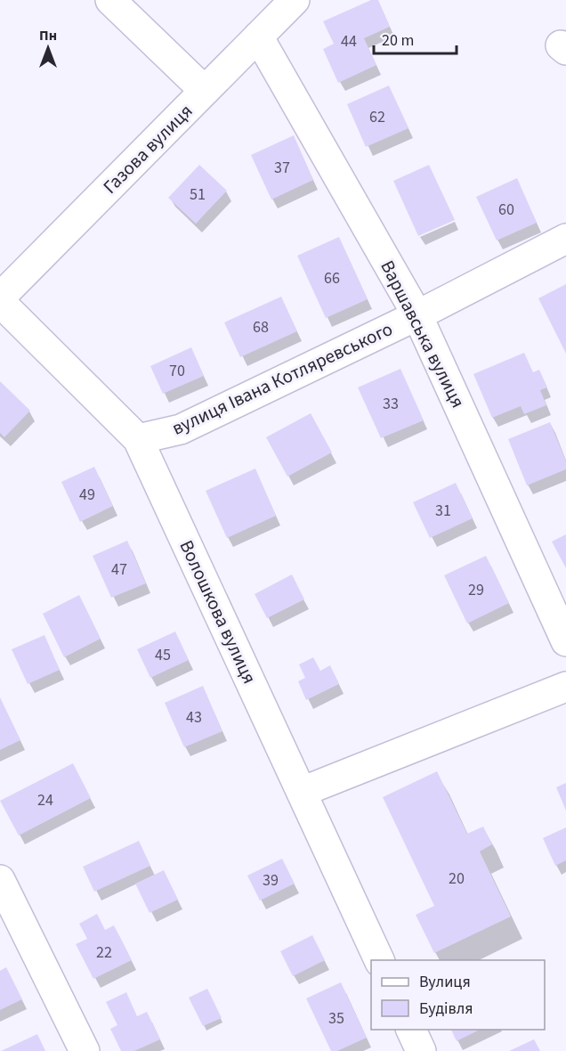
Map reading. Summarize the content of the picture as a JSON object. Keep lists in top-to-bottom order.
{
  "streets": {
    "street": [
      "Газова вулиця",
      "Варшавська вулиця",
      "вулиця Івана Котляревського",
      "Волошкова вулиця"
    ]
  },
  "crossings": [
    ["Газова вулиця", "Варшавська вулиця"],
    ["Варшавська вулиця", "вулиця Івана Котляревського"],
    ["вулиця Івана Котляревського", "Волошкова вулиця"]
  ],
  "house_numbers": [
    "44",
    "62",
    "37",
    "51",
    "60",
    "66",
    "68",
    "70",
    "33",
    "49",
    "31",
    "47",
    "29",
    "45",
    "43",
    "24",
    "20",
    "39",
    "22",
    "35"
  ],
  "legend": ["Вулиця", "Будівля"],
  "scale_bar": "20 m",
  "north": "top"
}
